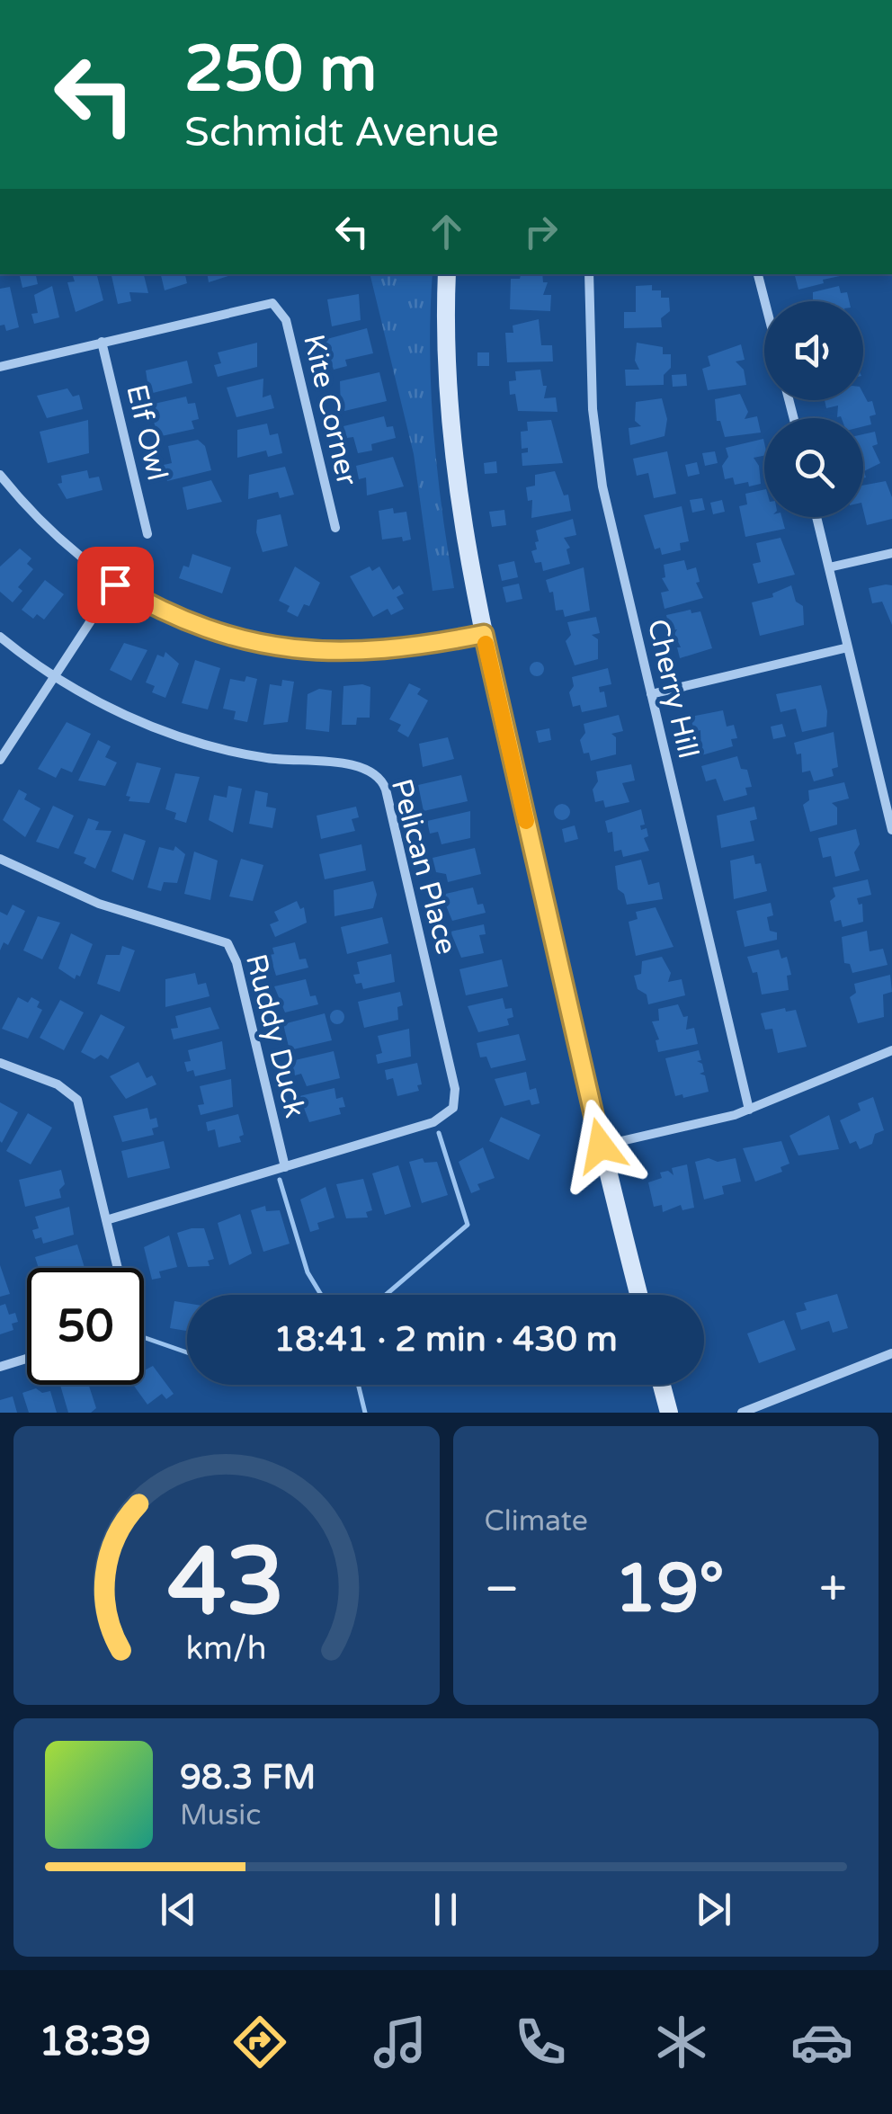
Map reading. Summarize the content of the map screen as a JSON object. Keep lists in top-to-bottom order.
{
  "streets": {
    "street": [
      "Kite Corner",
      "Elf Owl",
      "Cherry Hill",
      "Pelican Place",
      "Ruddy Duck"
    ]
  },
  "crossings": [
    ["Kite Corner", "Elf Owl"],
    ["Pelican Place", "Ruddy Duck"]
  ],
  "page": {
    "turn": ["250 m", "Schmidt Avenue"],
    "limit": "50",
    "trip": "18:41 · 2 min · 430 m",
    "tile": "Climate",
    "heat": ["−", "19°", "+"],
    "song": ["98.3 FM", "Music"],
    "tabs": "18:39",
    "gauge": ["43", "km/h"]
  }
}
